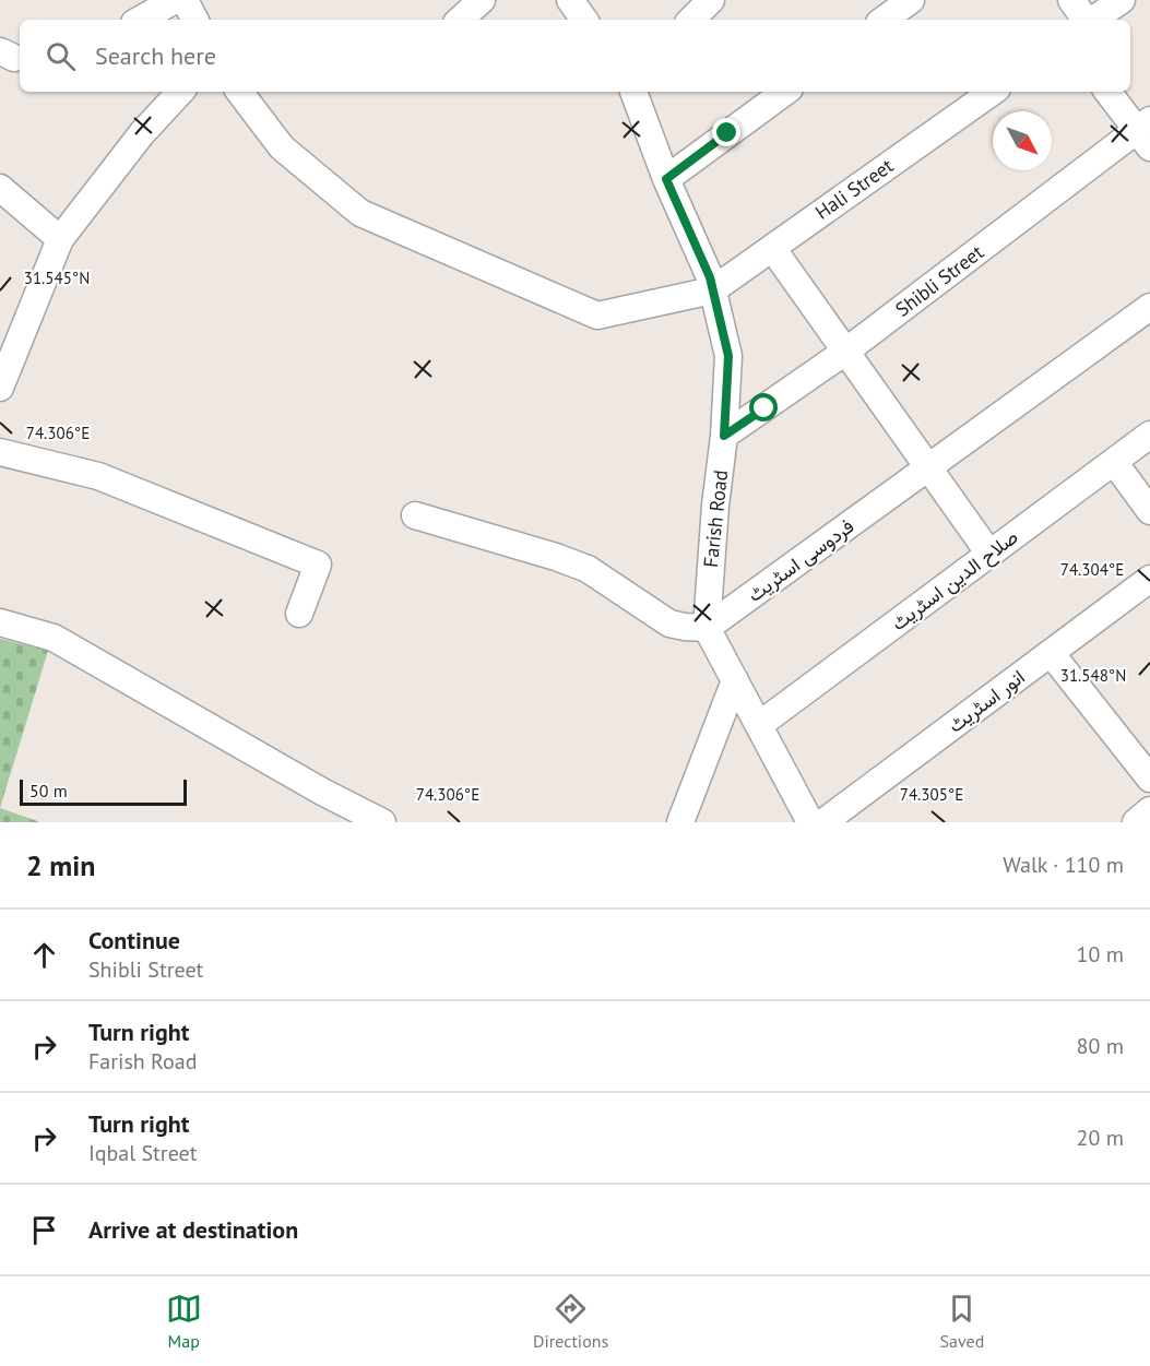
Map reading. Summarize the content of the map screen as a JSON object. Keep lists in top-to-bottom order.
{
  "streets": {
    "street": [
      "Hali Street",
      "Shibli Street",
      "Farish Road",
      "فردوسی اسٹریٹ",
      "صلاح الدین اسٹریٹ",
      "انور اسٹریٹ"
    ]
  },
  "crossings": [
    ["Hali Street", "Farish Road"],
    ["Shibli Street", "Farish Road"],
    ["Farish Road", "فردوسی اسٹریٹ"]
  ],
  "scale_bar": "50 m",
  "north": "bottom right",
  "page": {
    "search": "Search here",
    "scale": "50 m",
    "heading": ["2 min", "Walk · 110 m"],
    "list": [
      ["Continue", "Shibli Street", "10 m"],
      ["Turn right", "Farish Road", "80 m"],
      ["Turn right", "Iqbal Street", "20 m"],
      "Arrive at destination"
    ],
    "nav": ["Map", "Directions", "Saved"]
  },
  "coordinates": [
    "31.545°N",
    "74.306°E",
    "74.304°E",
    "31.548°N",
    "74.305°E"
  ]
}
